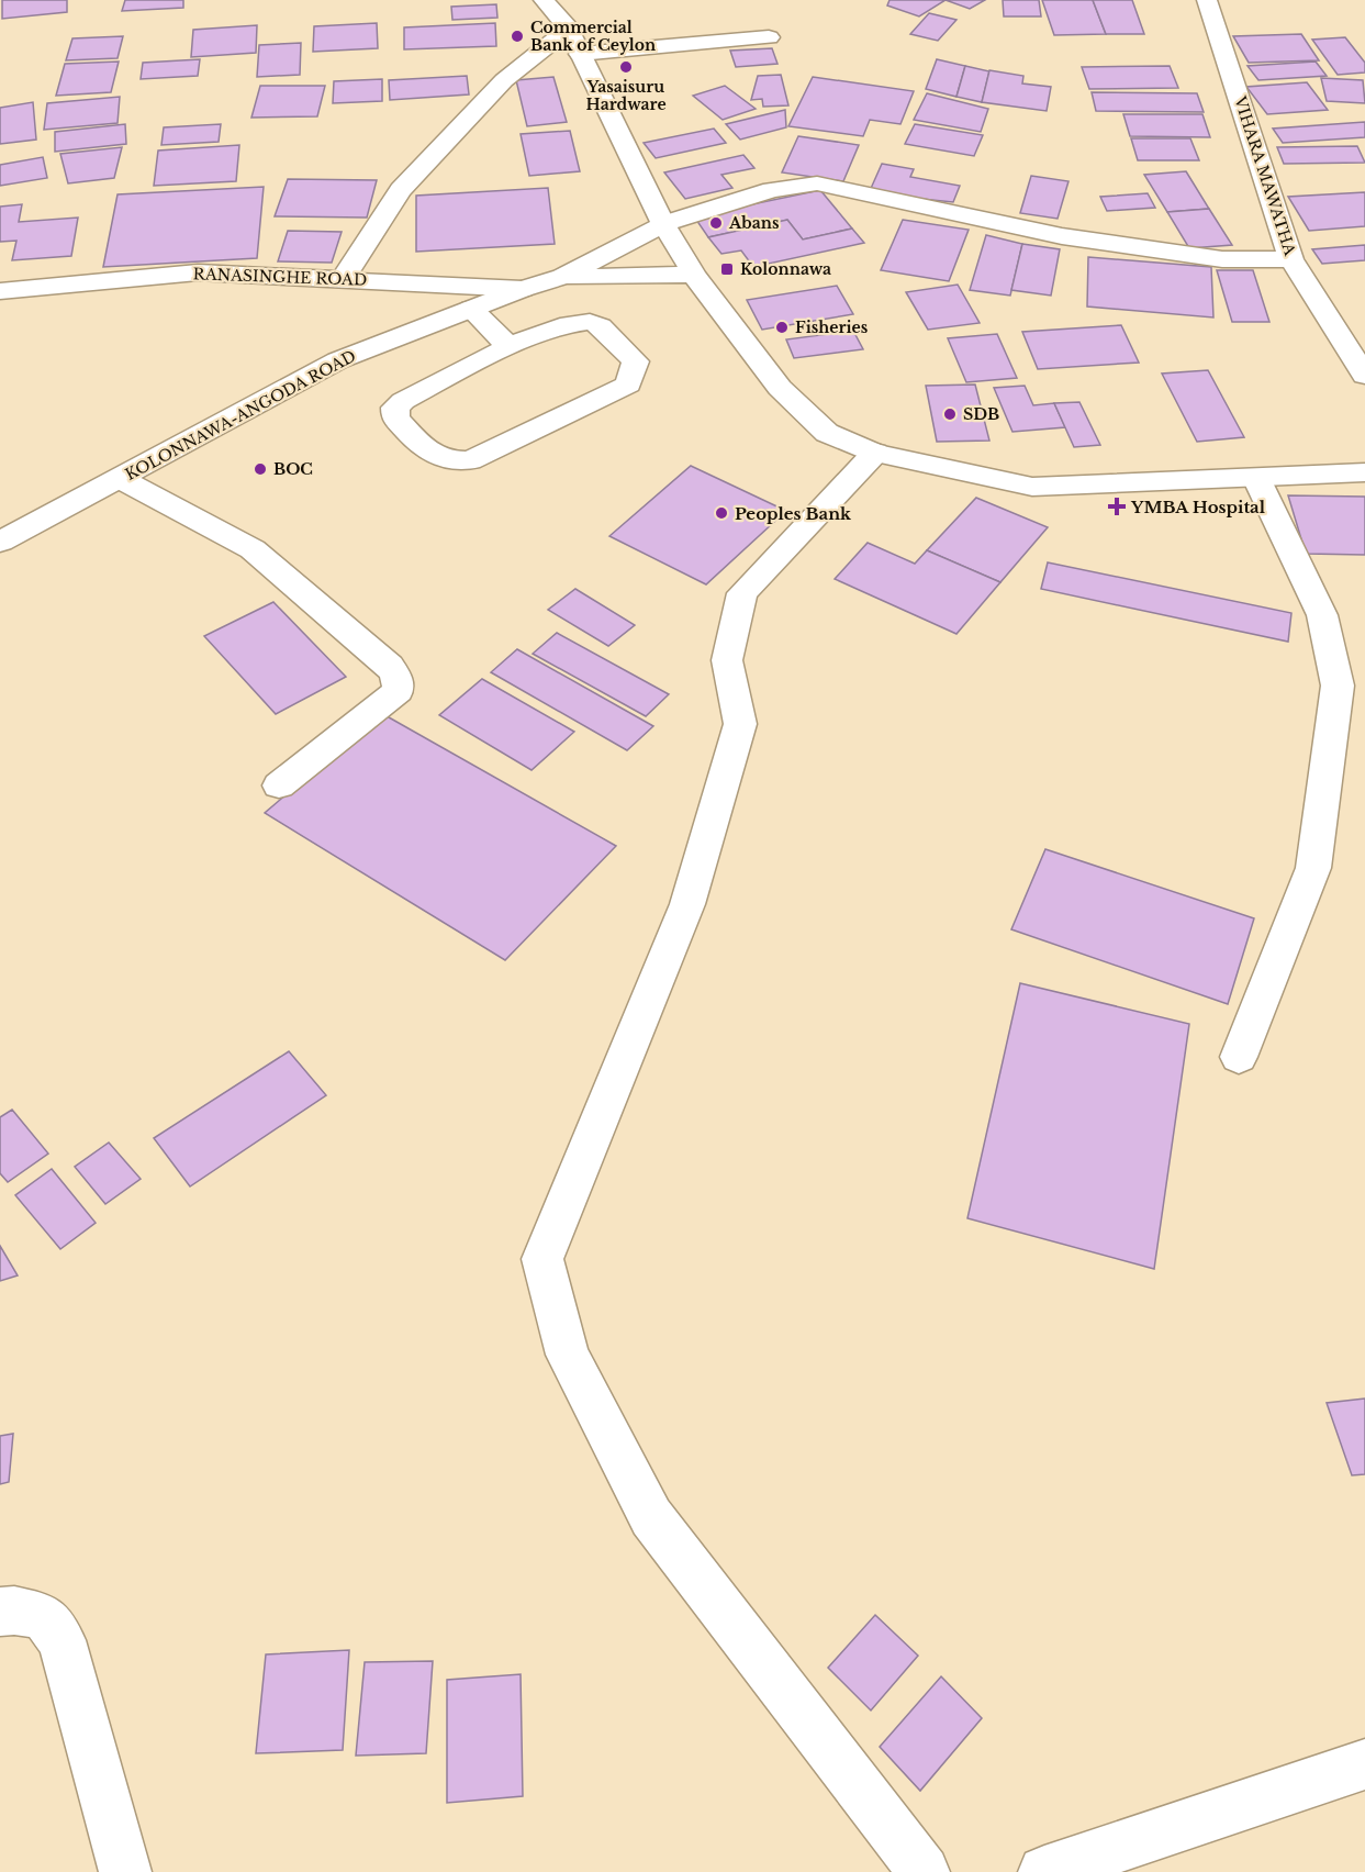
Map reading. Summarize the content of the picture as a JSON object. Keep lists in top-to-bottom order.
{
  "streets": {
    "street": ["VIHARA MAWATHA", "RANASINGHE ROAD", "KOLONNAWA-ANGODA ROAD"]
  },
  "crossings": [
    ["VIHARA MAWATHA", "KOLONNAWA-ANGODA ROAD"],
    ["RANASINGHE ROAD", "KOLONNAWA-ANGODA ROAD"]
  ],
  "places": {
    "other": [
      "Commercial Bank of Ceylon",
      "Yasaisuru Hardware",
      "Abans",
      "Fisheries",
      "SDB",
      "BOC",
      "Peoples Bank"
    ],
    "transit": ["Kolonnawa"],
    "health": ["YMBA Hospital"]
  }
}
